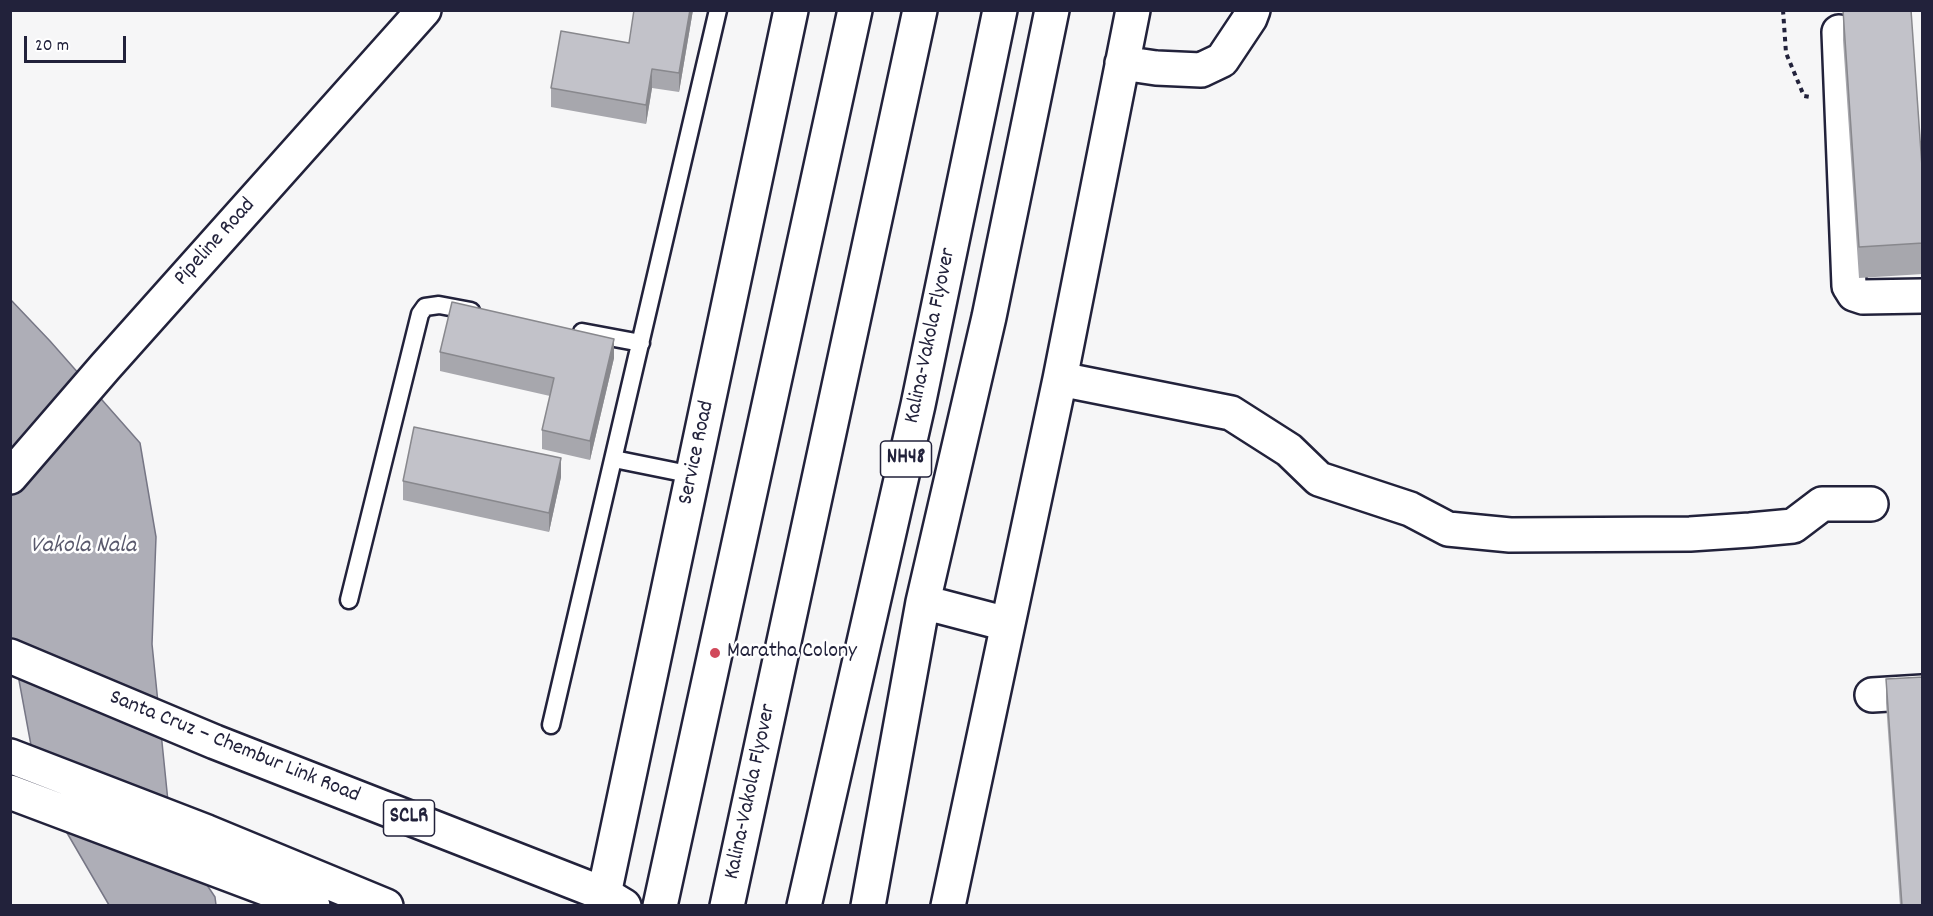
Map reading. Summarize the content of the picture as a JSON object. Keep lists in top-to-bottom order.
{
  "streets": {
    "main road": [
      "Pipeline Road",
      "Kalina-Vakola Flyover",
      "Service Road",
      "NH48",
      "Santa Cruz – Chembur Link Road",
      "SCLR"
    ]
  },
  "crossings": [
    ["Service Road", "Santa Cruz – Chembur Link Road"]
  ],
  "water": ["Vakola Nala"],
  "places": ["Maratha Colony"],
  "scale_bar": "20 m"
}
